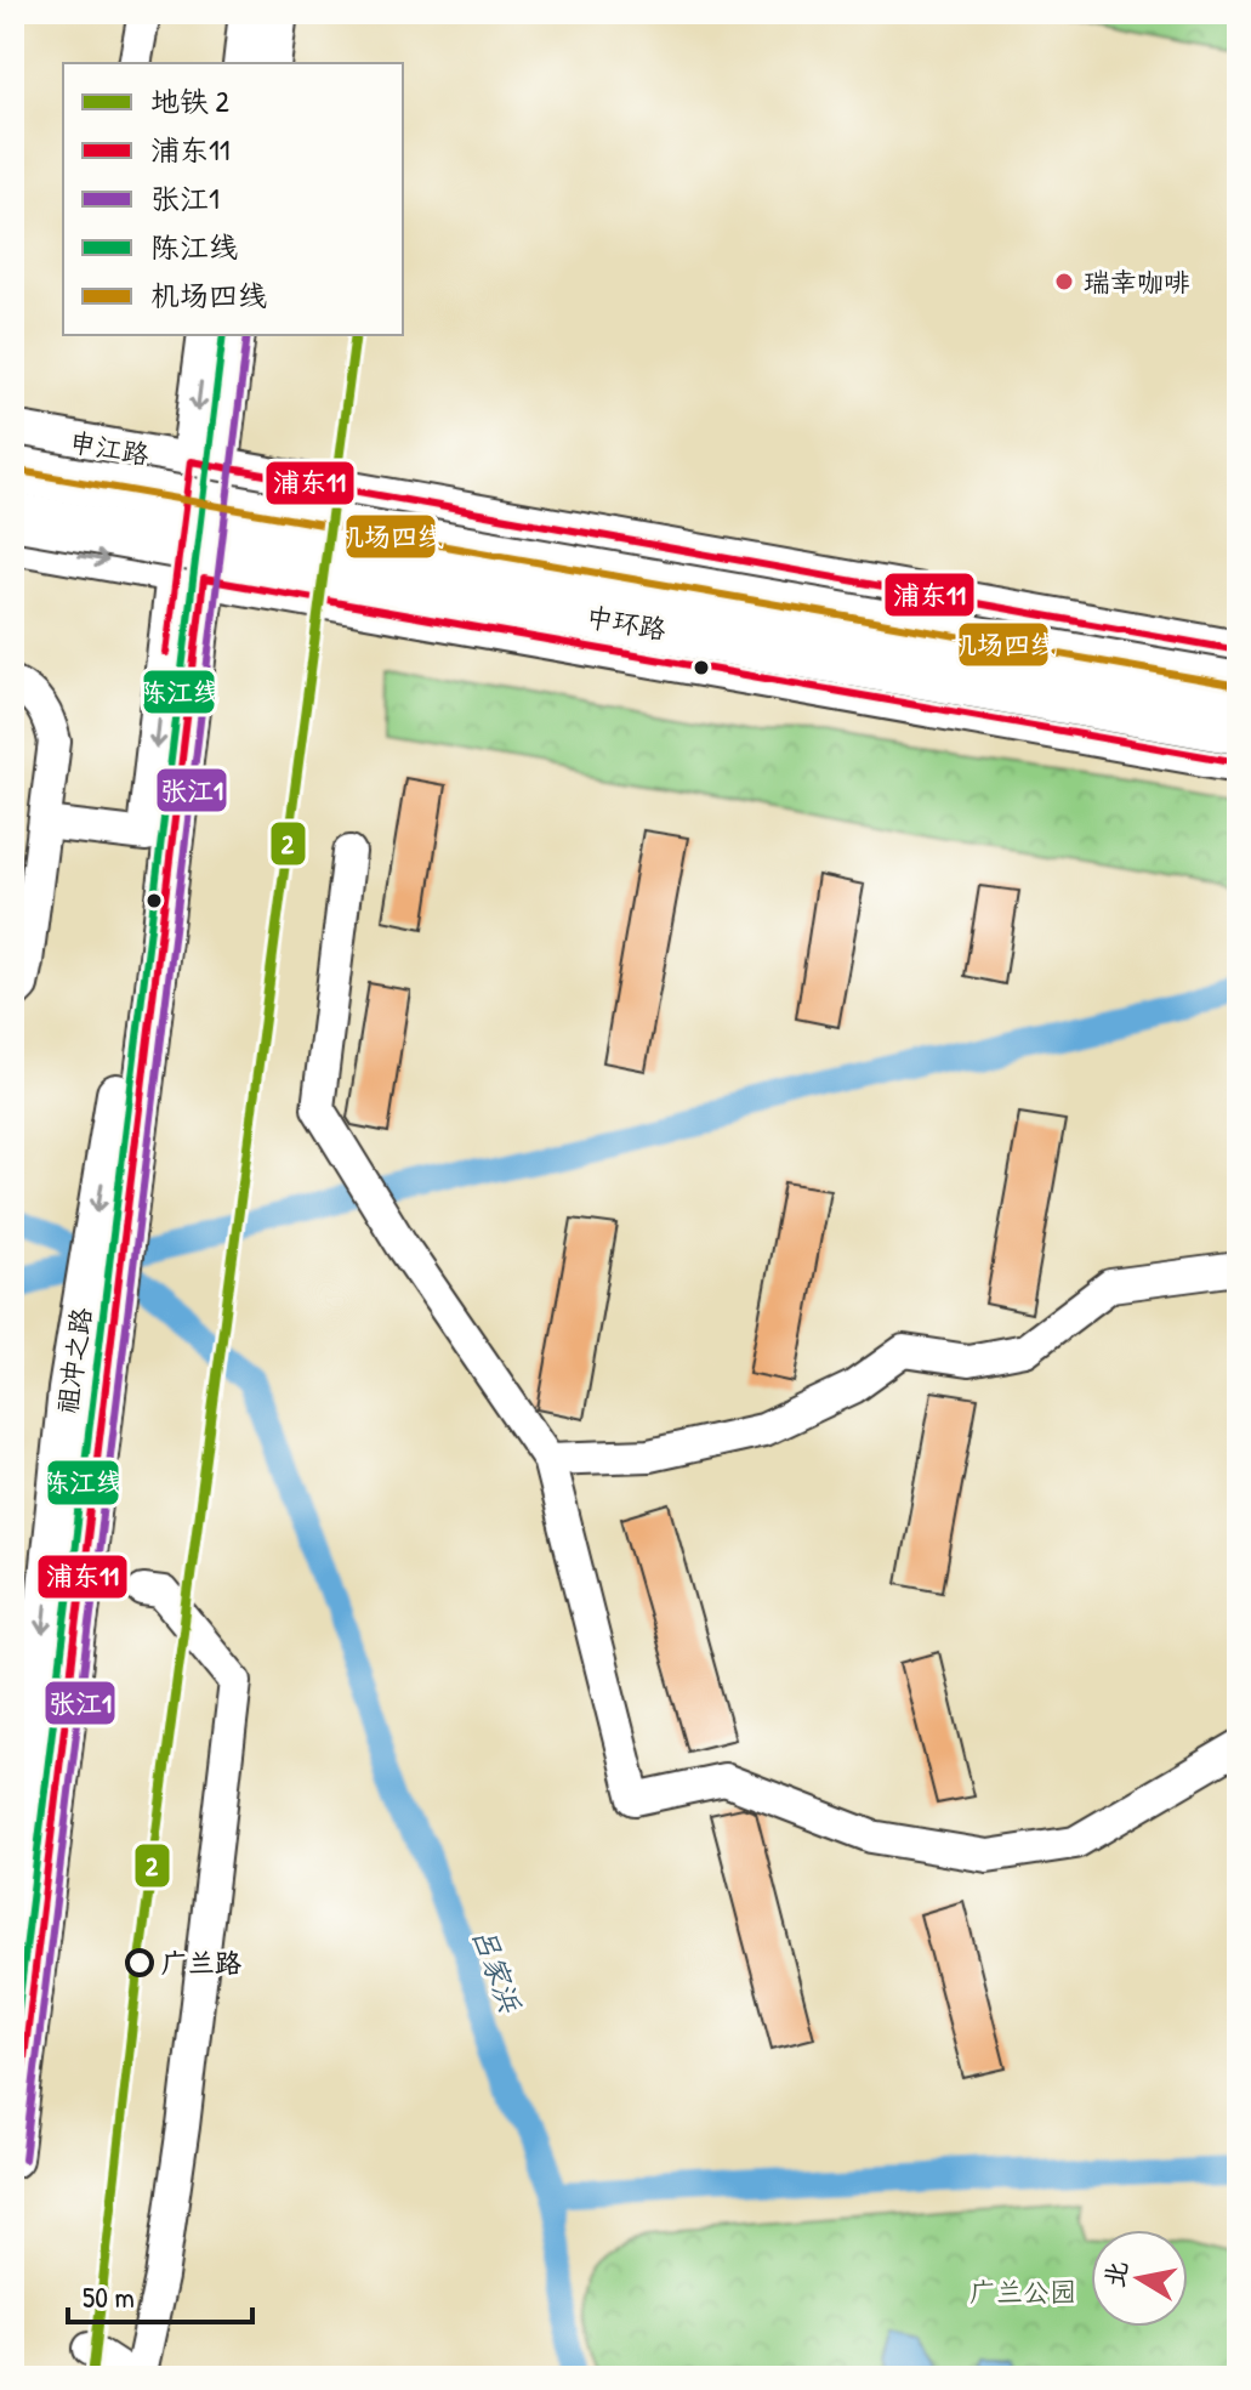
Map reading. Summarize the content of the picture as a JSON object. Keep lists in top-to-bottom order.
{
  "streets": {
    "highway": ["中环路"],
    "main road": ["申江路", "祖冲之路"]
  },
  "crossings": [
    ["申江路", "祖冲之路"]
  ],
  "water": ["吕家浜"],
  "parks": ["广兰公园"],
  "places": ["瑞幸咖啡", "广兰路"],
  "lines": [
    "metro line 2",
    "transit line 张江1",
    "transit line 陈江线",
    "transit line 浦东11",
    "transit line 机场四线"
  ],
  "legend": [
    "地铁 2",
    "浦东11",
    "张江1",
    "陈江线",
    "机场四线"
  ],
  "scale_bar": "50 m",
  "north": "left"
}
